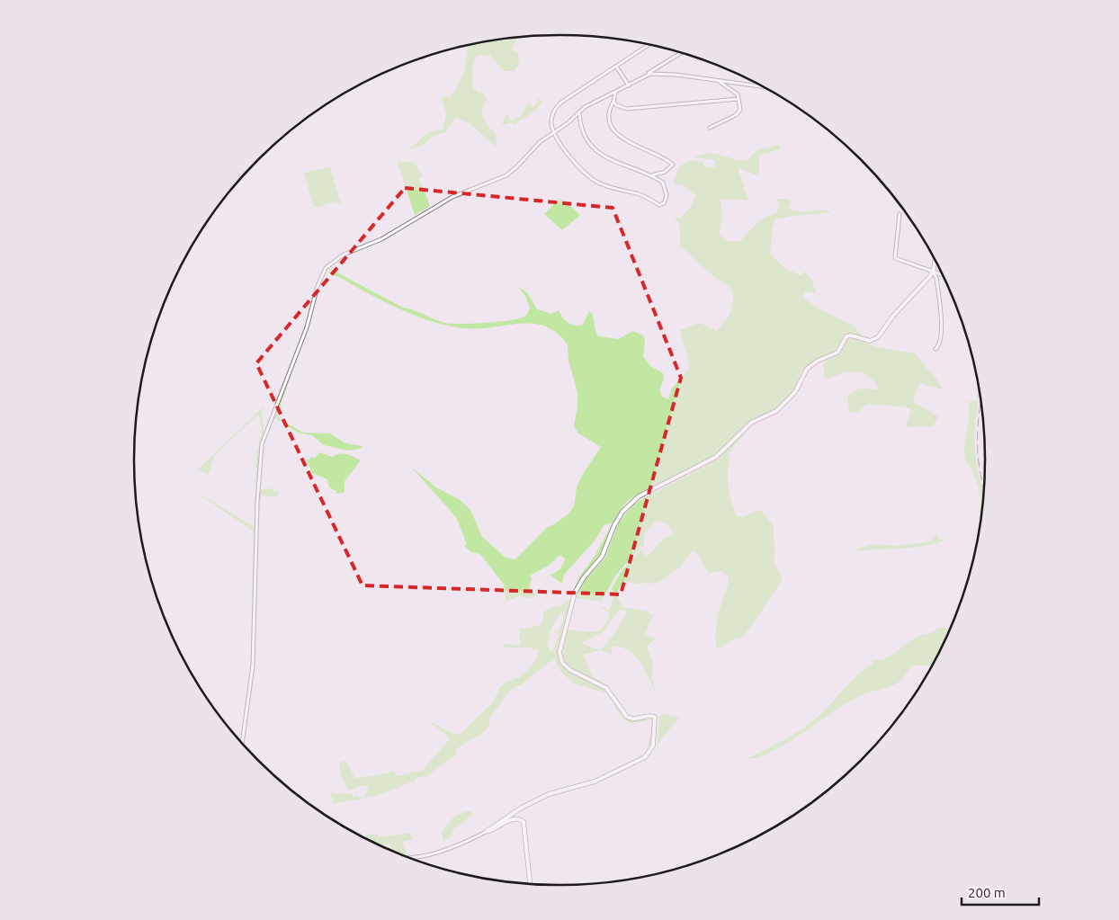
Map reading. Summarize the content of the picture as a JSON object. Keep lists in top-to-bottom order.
{
  "scale_bar": "200 m"
}
